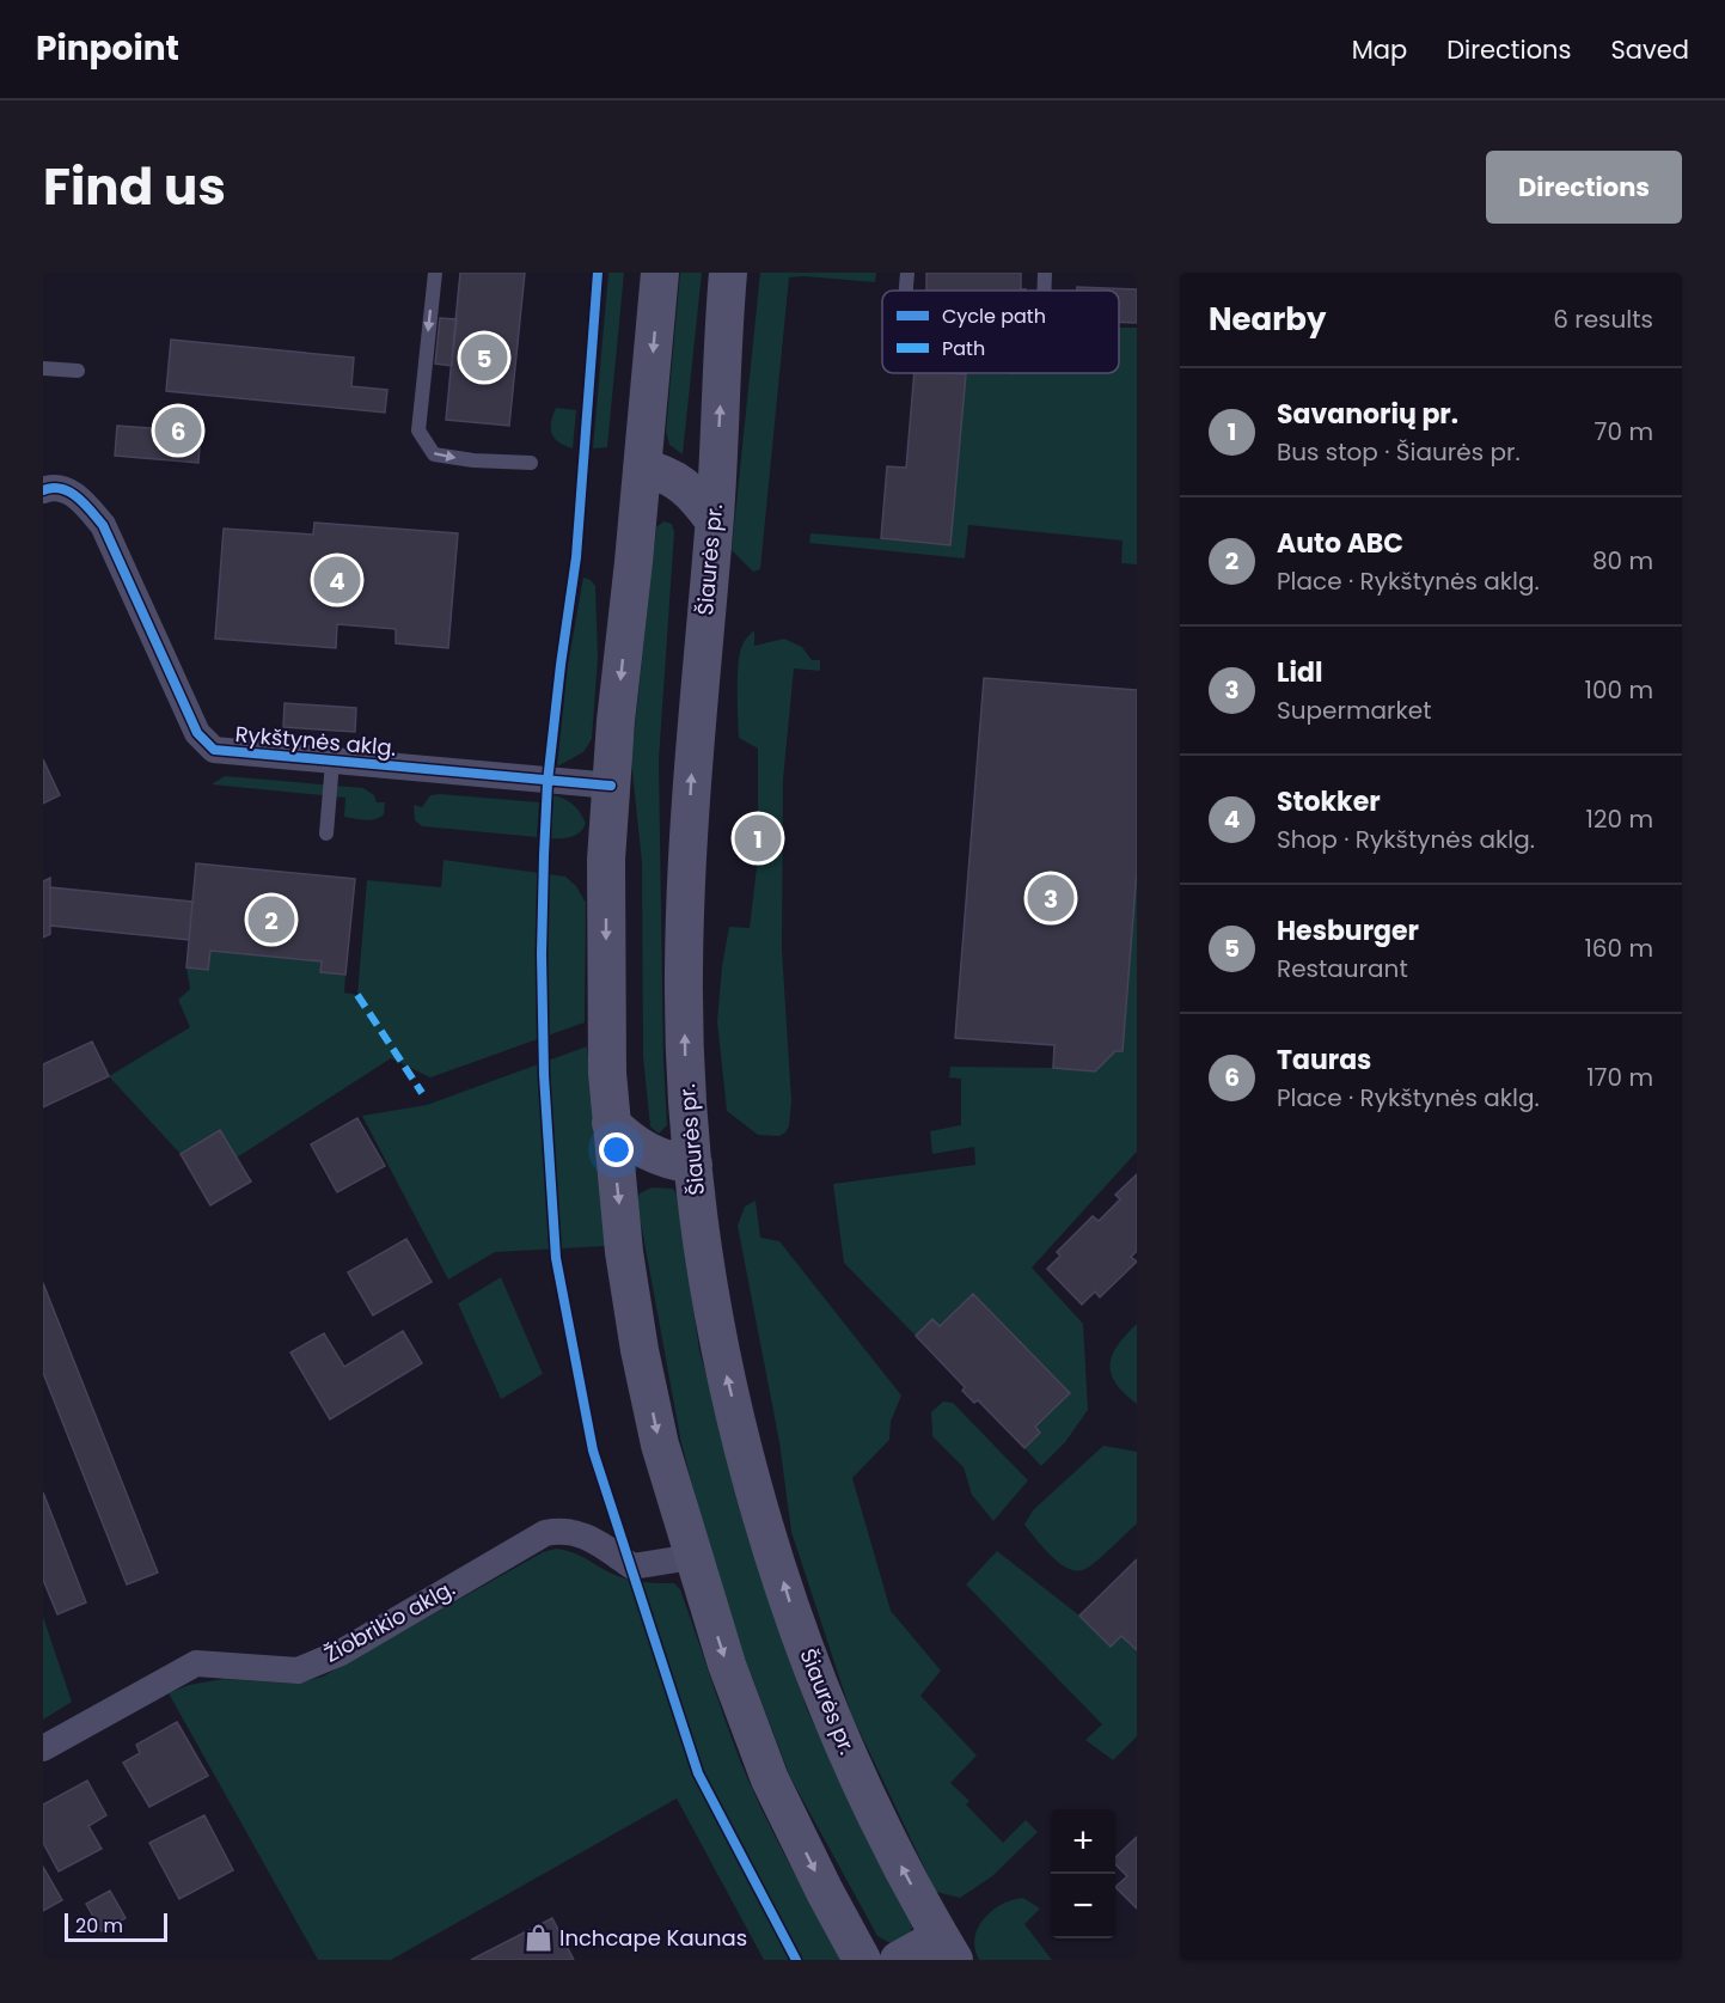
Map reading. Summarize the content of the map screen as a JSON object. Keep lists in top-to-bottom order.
{
  "streets": {
    "main road": ["Šiaurės pr."],
    "street": ["Rykštynės aklg.", "Žiobrikio aklg."]
  },
  "places": {
    "shop": ["Inchcape Kaunas"]
  },
  "legend": ["Cycle path", "Path"],
  "scale_bar": "20 m",
  "page": {
    "header": "Pinpoint",
    "nav": ["Map", "Directions", "Saved"],
    "title": "Find us",
    "buttons": "Directions",
    "heading": ["Nearby", "6 results"],
    "pins": [
      "5",
      "6",
      "4",
      "1",
      "3",
      "2"
    ],
    "list": [
      {
        "mark": "1",
        "name": "Savanorių pr.",
        "note": "Bus stop · Šiaurės pr.",
        "value": "70 m"
      },
      {
        "mark": "2",
        "name": "Auto ABC",
        "note": "Place · Rykštynės aklg.",
        "value": "80 m"
      },
      {
        "mark": "3",
        "name": "Lidl",
        "note": "Supermarket",
        "value": "100 m"
      },
      {
        "mark": "4",
        "name": "Stokker",
        "note": "Shop · Rykštynės aklg.",
        "value": "120 m"
      },
      {
        "mark": "5",
        "name": "Hesburger",
        "note": "Restaurant",
        "value": "160 m"
      },
      {
        "mark": "6",
        "name": "Tauras",
        "note": "Place · Rykštynės aklg.",
        "value": "170 m"
      }
    ],
    "map_buttons": ["+", "−"],
    "scale": "20 m"
  }
}
